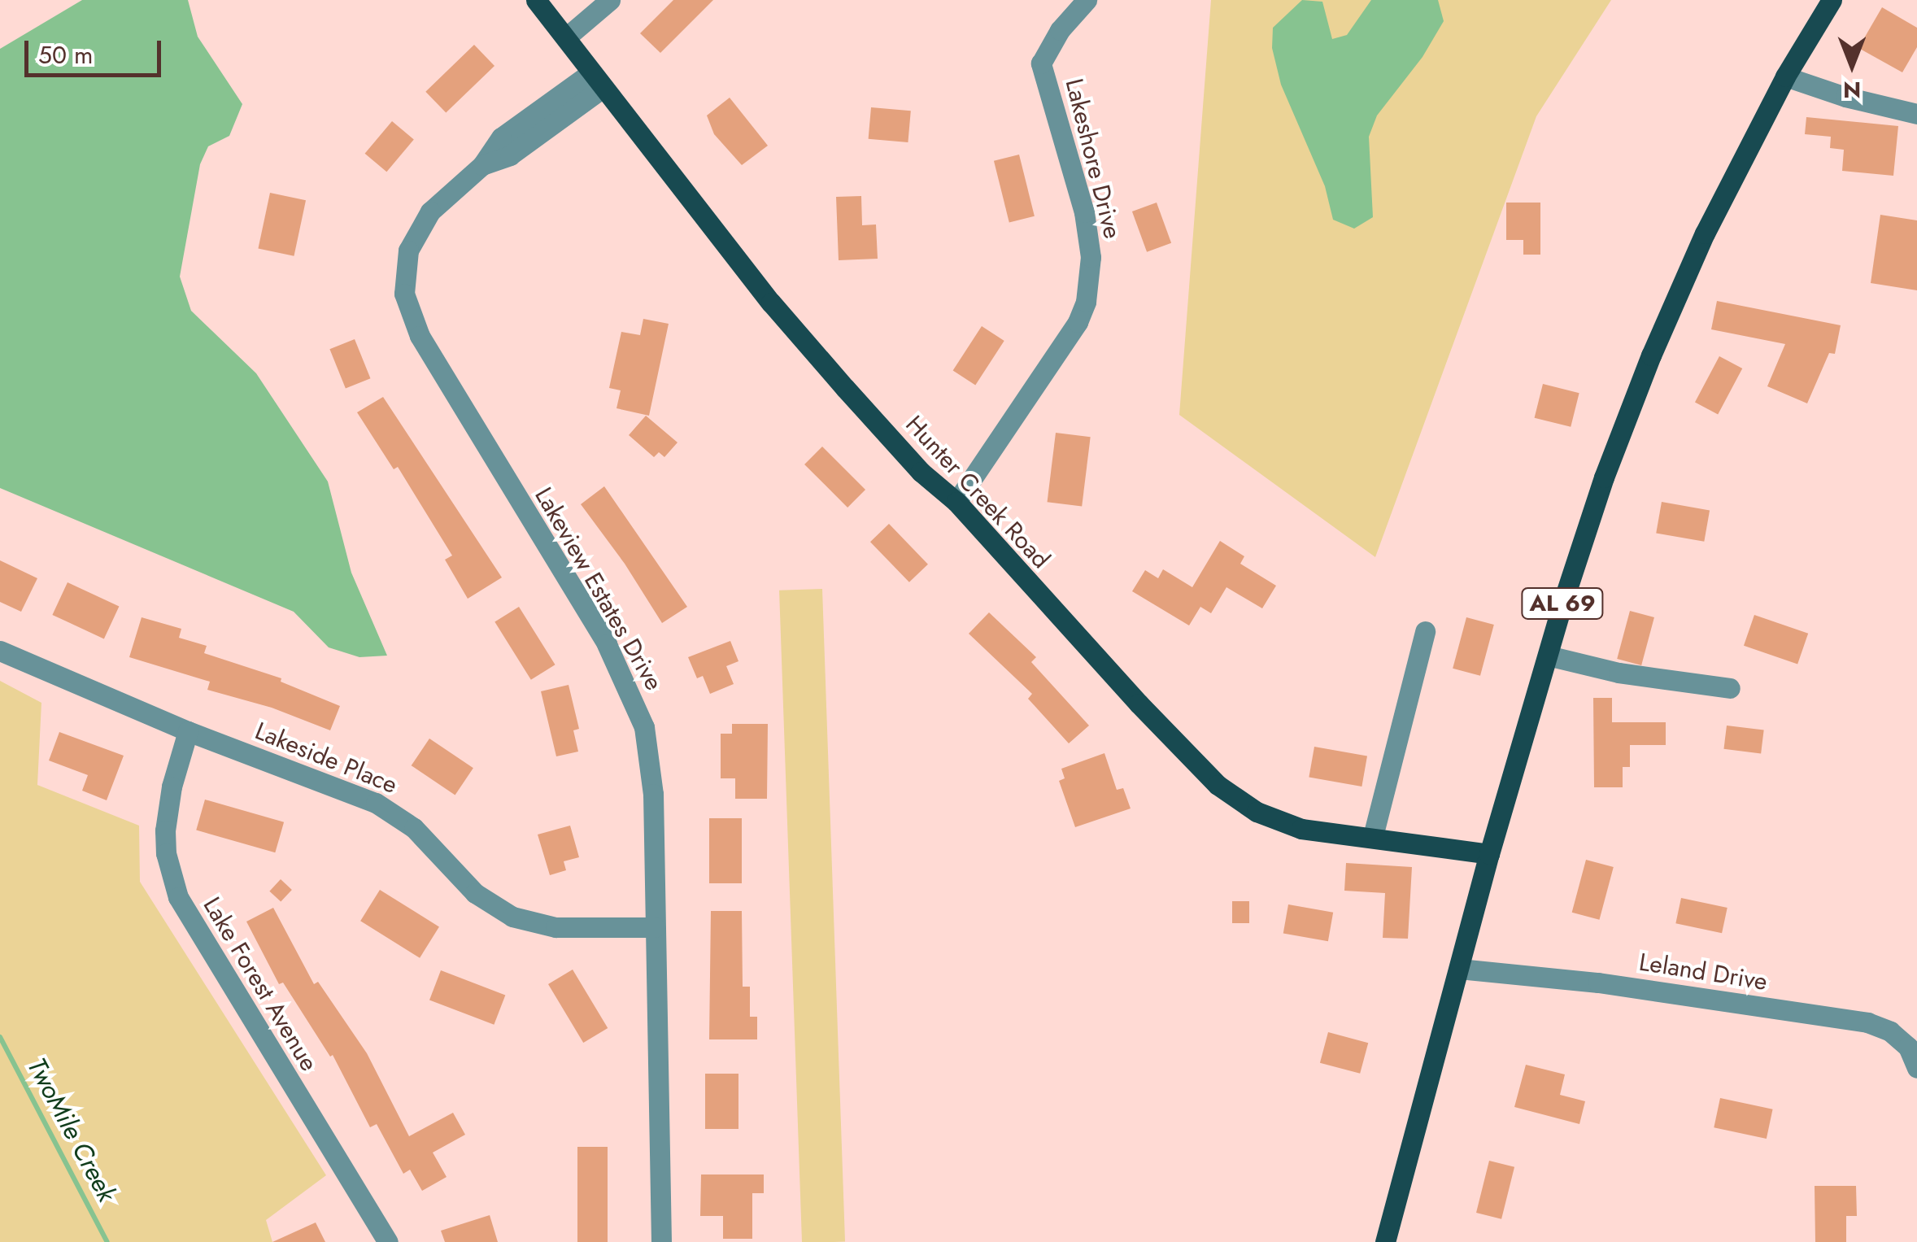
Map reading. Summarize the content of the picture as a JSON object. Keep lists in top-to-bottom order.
{
  "streets": {
    "main road": ["Hunter Creek Road", "AL 69"],
    "street": [
      "Lakeshore Drive",
      "Lakeview Estates Drive",
      "Lakeside Place",
      "Leland Drive",
      "Lake Forest Avenue"
    ]
  },
  "crossings": [
    ["Lakeshore Drive", "Hunter Creek Road"],
    ["Hunter Creek Road", "Lakeview Estates Drive"],
    ["Hunter Creek Road", "AL 69"],
    ["Lakeview Estates Drive", "Lakeside Place"],
    ["AL 69", "Leland Drive"],
    ["Lakeside Place", "Lake Forest Avenue"]
  ],
  "water": ["TwoMile Creek"],
  "scale_bar": "50 m",
  "north": "bottom"
}
